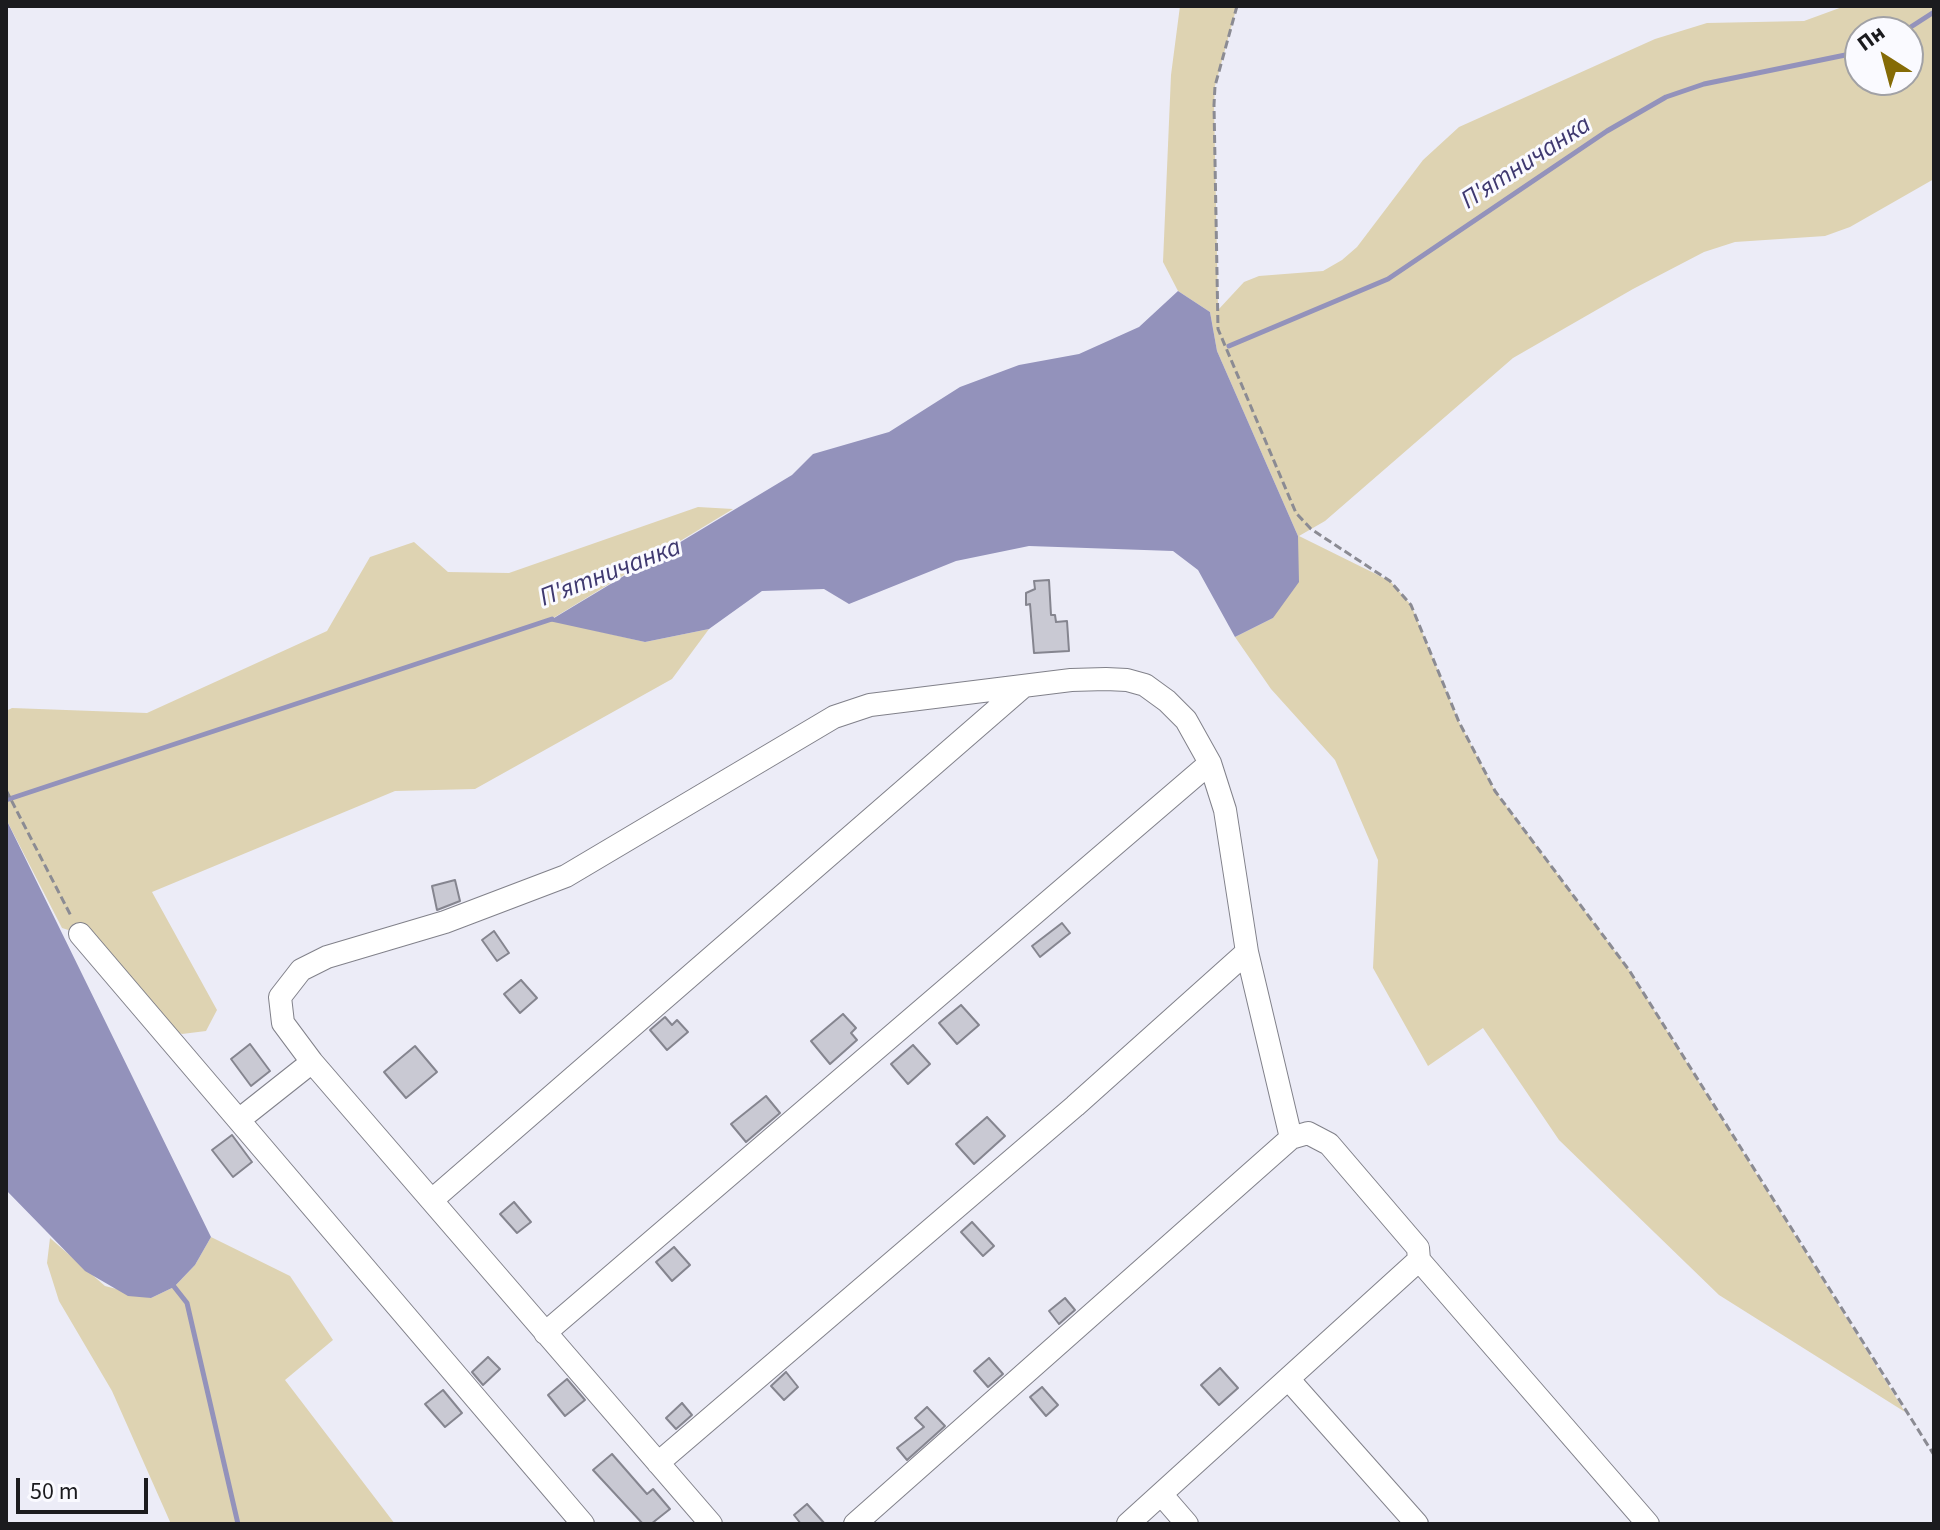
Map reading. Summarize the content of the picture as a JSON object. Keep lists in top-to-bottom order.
{
  "water": ["П'ятничанка"],
  "scale_bar": "50 m",
  "north": "top left"
}
